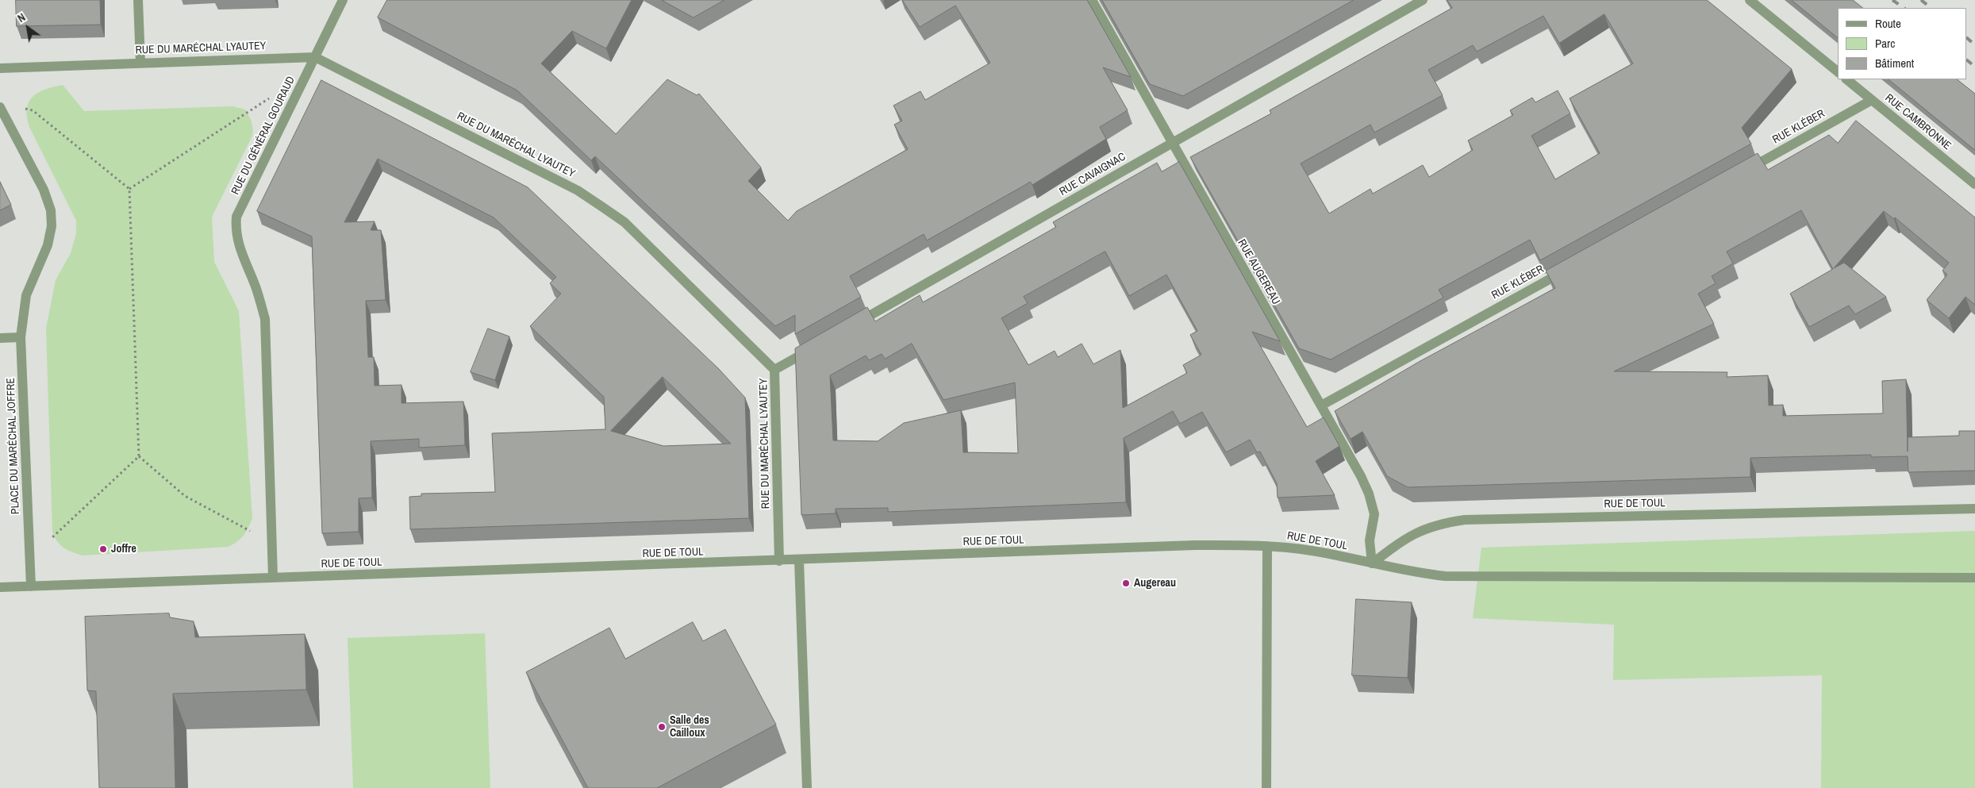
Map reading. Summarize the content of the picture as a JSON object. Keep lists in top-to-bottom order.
{
  "streets": {
    "street": [
      "RUE DU MARÉCHAL LYAUTEY",
      "RUE CAMBRONNE",
      "RUE KLÉBER",
      "RUE DU GÉNÉRAL GOURAUD",
      "RUE CAVAIGNAC",
      "RUE AUGEREAU",
      "PLACE DU MARÉCHAL JOFFRE",
      "RUE DE TOUL"
    ]
  },
  "crossings": [
    ["RUE DU MARÉCHAL LYAUTEY", "RUE DU GÉNÉRAL GOURAUD"],
    ["RUE DU MARÉCHAL LYAUTEY", "RUE DE TOUL"],
    ["RUE CAMBRONNE", "RUE KLÉBER"],
    ["RUE KLÉBER", "RUE AUGEREAU"],
    ["RUE CAVAIGNAC", "RUE AUGEREAU"],
    ["RUE AUGEREAU", "RUE DE TOUL"],
    ["PLACE DU MARÉCHAL JOFFRE", "RUE DE TOUL"]
  ],
  "places": ["Joffre", "Augereau", "Salle des Cailloux"],
  "legend": ["Route", "Parc", "Bâtiment"],
  "north": "top left"
}
